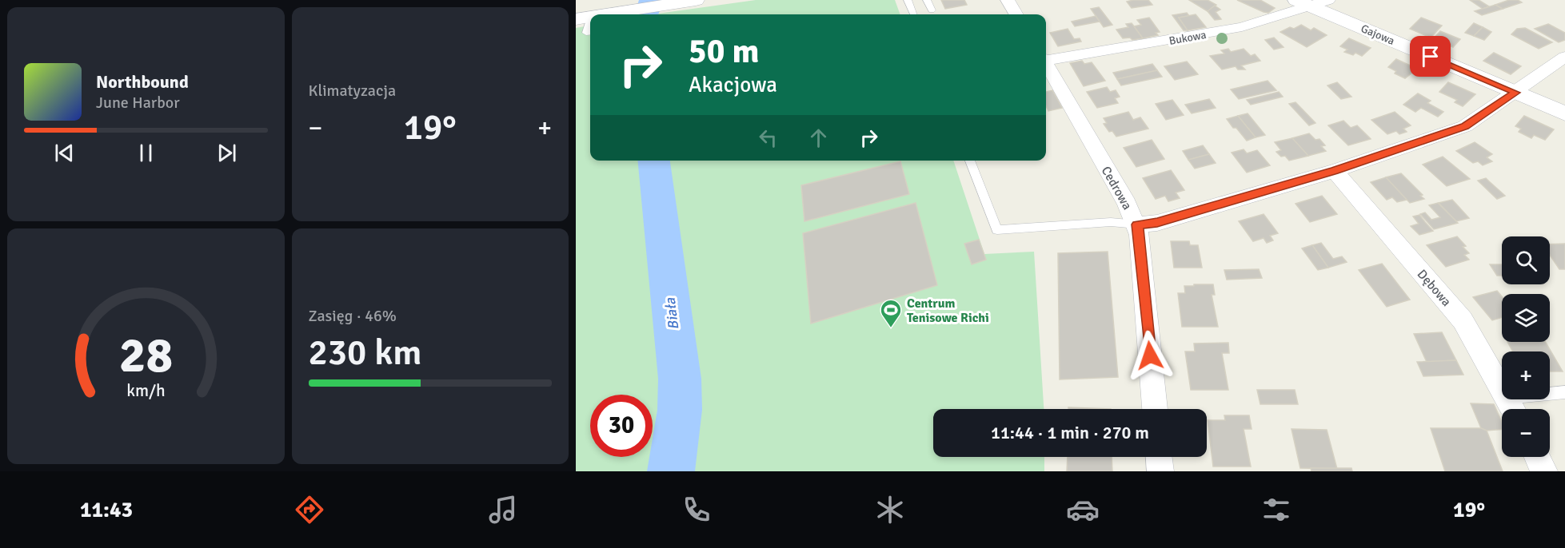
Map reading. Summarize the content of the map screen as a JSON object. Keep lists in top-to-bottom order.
{
  "streets": {
    "street": [
      "Gajowa",
      "Bukowa",
      "Cedrowa",
      "Dębowa"
    ]
  },
  "crossings": [
    ["Gajowa", "Bukowa"]
  ],
  "water": ["Biała"],
  "places": {
    "sports": ["Centrum Tenisowe Richi"]
  },
  "page": {
    "tile": [
      "Klimatyzacja",
      ["Zasięg · 46%", "230 km"]
    ],
    "turn": ["50 m", "Akacjowa"],
    "song": ["Northbound", "June Harbor"],
    "heat": ["−", "19°", "+"],
    "map_buttons": ["+", "−"],
    "limit": "30",
    "trip": "11:44 · 1 min · 270 m",
    "tabs": ["11:43", "19°"],
    "gauge": ["28", "km/h"]
  }
}
